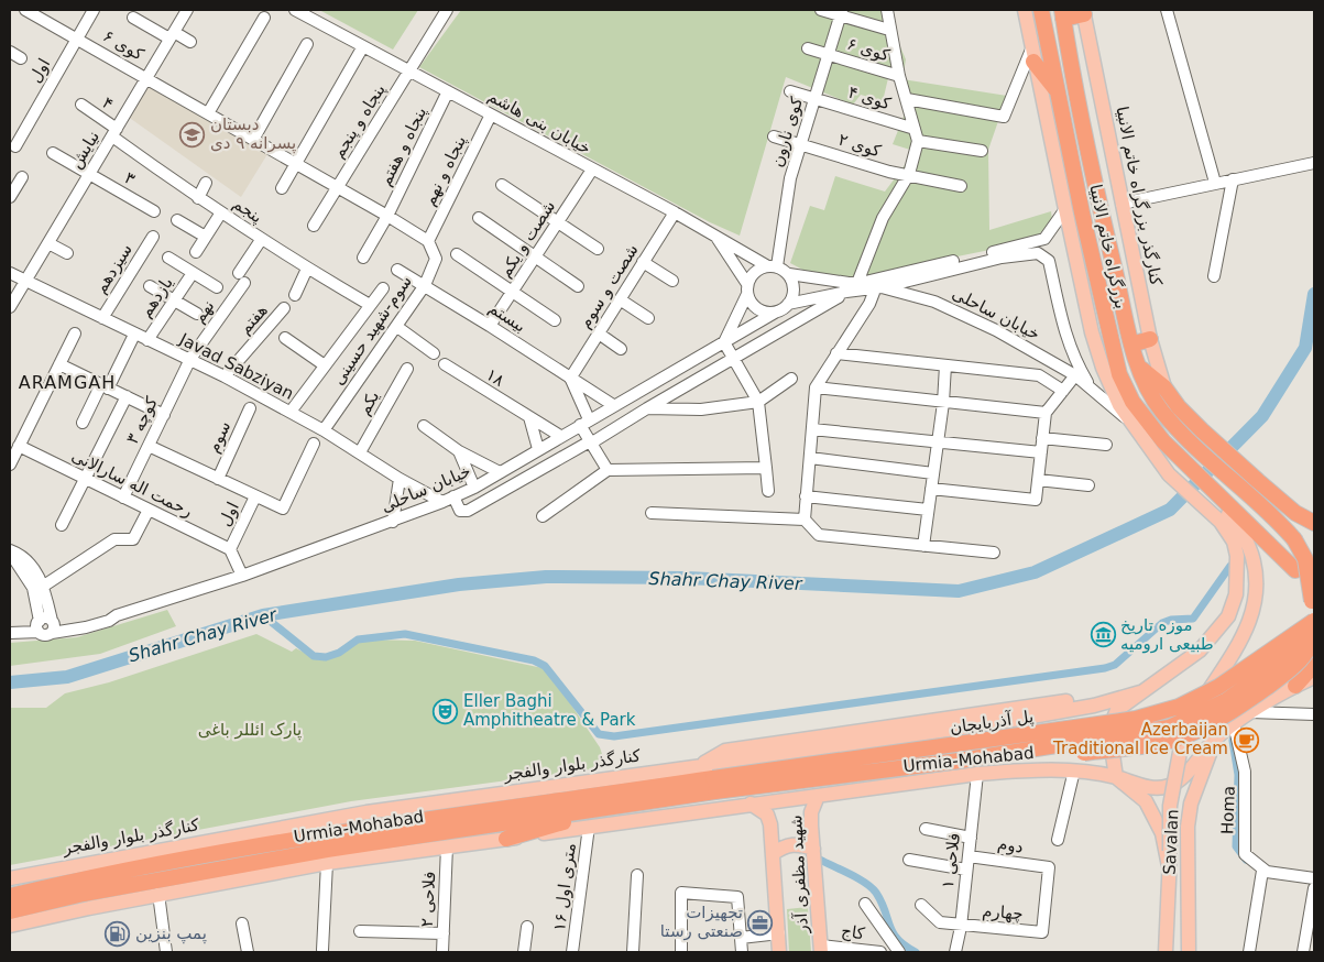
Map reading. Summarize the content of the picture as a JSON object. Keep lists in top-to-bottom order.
{
  "streets": {
    "highway": ["بزرگراه خاتم الانبیا", "پل آذربایجان", "Urmia-Mohabad"],
    "main road": [
      "کنارگذر بزرگراه خاتم الانبیا",
      "کنارگذر بلوار والفجر",
      "Savalan",
      "شهید مظفری آذر"
    ],
    "street": [
      "کوی ۶",
      "اول",
      "کوی ۴",
      "۴",
      "پنجاه و پنجم",
      "خیابان بنی هاشم",
      "کوی نارون",
      "کوی ۲",
      "پنجاه و هفتم",
      "نیایش",
      "پنجاه و نهم",
      "۳",
      "پنجم",
      "شصت و یکم",
      "سیزدهم",
      "شصت و سوم",
      "یازدهم",
      "نهم",
      "خیابان ساحلی",
      "بیستم",
      "هفتم",
      "سوم-شهید حسینی",
      "Javad Sabziyan",
      "۱۸",
      "یکم",
      "کوچه ۳",
      "سوم",
      "رحمت اله سارالانی",
      "Homa",
      "دوم",
      "فلاحی ۱",
      "۱۶ متری اول",
      "فلاحی ۲",
      "چهارم",
      "کاج"
    ]
  },
  "crossings": [
    ["کوی ۶", "اول"],
    ["کوی ۶", "کوی نارون"],
    ["کوی ۶", "نیایش"],
    ["اول", "خیابان ساحلی"],
    ["اول", "رحمت اله سارالانی"],
    ["کوی ۴", "کوی نارون"],
    ["۴", "نیایش"],
    ["۴", "پنجم"],
    ["پنجاه و پنجم", "خیابان بنی هاشم"],
    ["خیابان بنی هاشم", "کوی نارون"],
    ["خیابان بنی هاشم", "پنجاه و هفتم"],
    ["خیابان بنی هاشم", "پنجاه و نهم"],
    ["خیابان بنی هاشم", "شصت و یکم"],
    ["خیابان بنی هاشم", "شصت و سوم"],
    ["خیابان بنی هاشم", "خیابان ساحلی"],
    ["کوی نارون", "کوی ۲"],
    ["کوی نارون", "خیابان ساحلی"],
    ["نیایش", "۳"],
    ["نیایش", "پنجم"],
    ["نیایش", "Javad Sabziyan"],
    ["پنجاه و نهم", "سوم-شهید حسینی"],
    ["پنجم", "نهم"],
    ["شصت و یکم", "بیستم"],
    ["بزرگراه خاتم الانبیا", "Savalan"],
    ["سیزدهم", "Javad Sabziyan"],
    ["شصت و سوم", "بیستم"],
    ["یازدهم", "Javad Sabziyan"],
    ["نهم", "Javad Sabziyan"],
    ["نهم", "کوچه ۳"],
    ["خیابان ساحلی", "بیستم"],
    ["خیابان ساحلی", "Javad Sabziyan"],
    ["خیابان ساحلی", "۱۸"],
    ["بیستم", "سوم-شهید حسینی"],
    ["هفتم", "Javad Sabziyan"],
    ["سوم-شهید حسینی", "Javad Sabziyan"],
    ["Javad Sabziyan", "یکم"],
    ["Javad Sabziyan", "کوچه ۳"],
    ["کوچه ۳", "رحمت اله سارالانی"],
    ["پل آذربایجان", "Urmia-Mohabad"],
    ["Urmia-Mohabad", "Homa"],
    ["Urmia-Mohabad", "Savalan"],
    ["Urmia-Mohabad", "فلاحی ۱"],
    ["Urmia-Mohabad", "شهید مظفری آذر"],
    ["دوم", "فلاحی ۱"],
    ["دوم", "چهارم"],
    ["فلاحی ۱", "چهارم"],
    ["شهید مظفری آذر", "کاج"]
  ],
  "districts": ["ARAMGAH"],
  "water": ["Shahr Chay River"],
  "parks": ["پارک ائللر باغی"],
  "places": {
    "school or university": ["دبستان پسرانه ۹ دی"],
    "museum": ["موزه تاریخ طبیعی ارومیه"],
    "theatre": ["Eller Baghi Amphitheatre & Park"],
    "cafe": ["Azerbaijan Traditional Ice Cream"],
    "office": ["تجهیزات صنعتی رستا"],
    "fuel station": ["پمپ بنزین"]
  }
}
